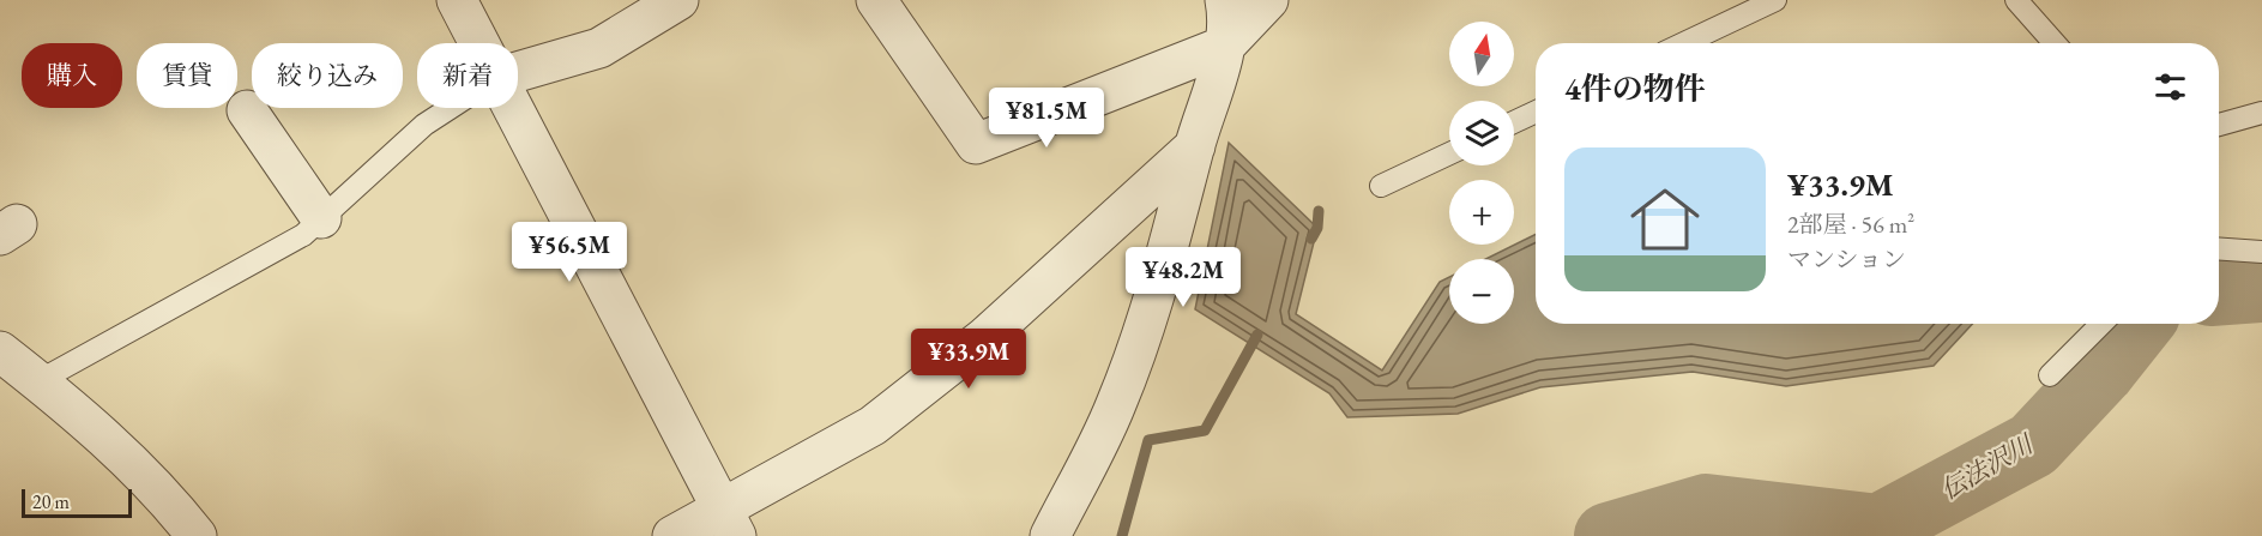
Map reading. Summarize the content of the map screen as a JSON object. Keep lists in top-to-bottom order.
{
  "water": ["伝法沢川"],
  "scale_bar": "20 m",
  "north": "top",
  "page": {
    "map_buttons": ["+", "−"],
    "chip": [
      "購入",
      "賃貸",
      "絞り込み",
      "新着"
    ],
    "heading": "4件の物件",
    "price": [
      "¥81.5M",
      "¥56.5M",
      "¥48.2M",
      "¥33.9M"
    ],
    "list": [
      {
        "name": "¥33.9M",
        "note": "2部屋 · 56 m² · マンション"
      }
    ],
    "scale": "20 m"
  }
}
